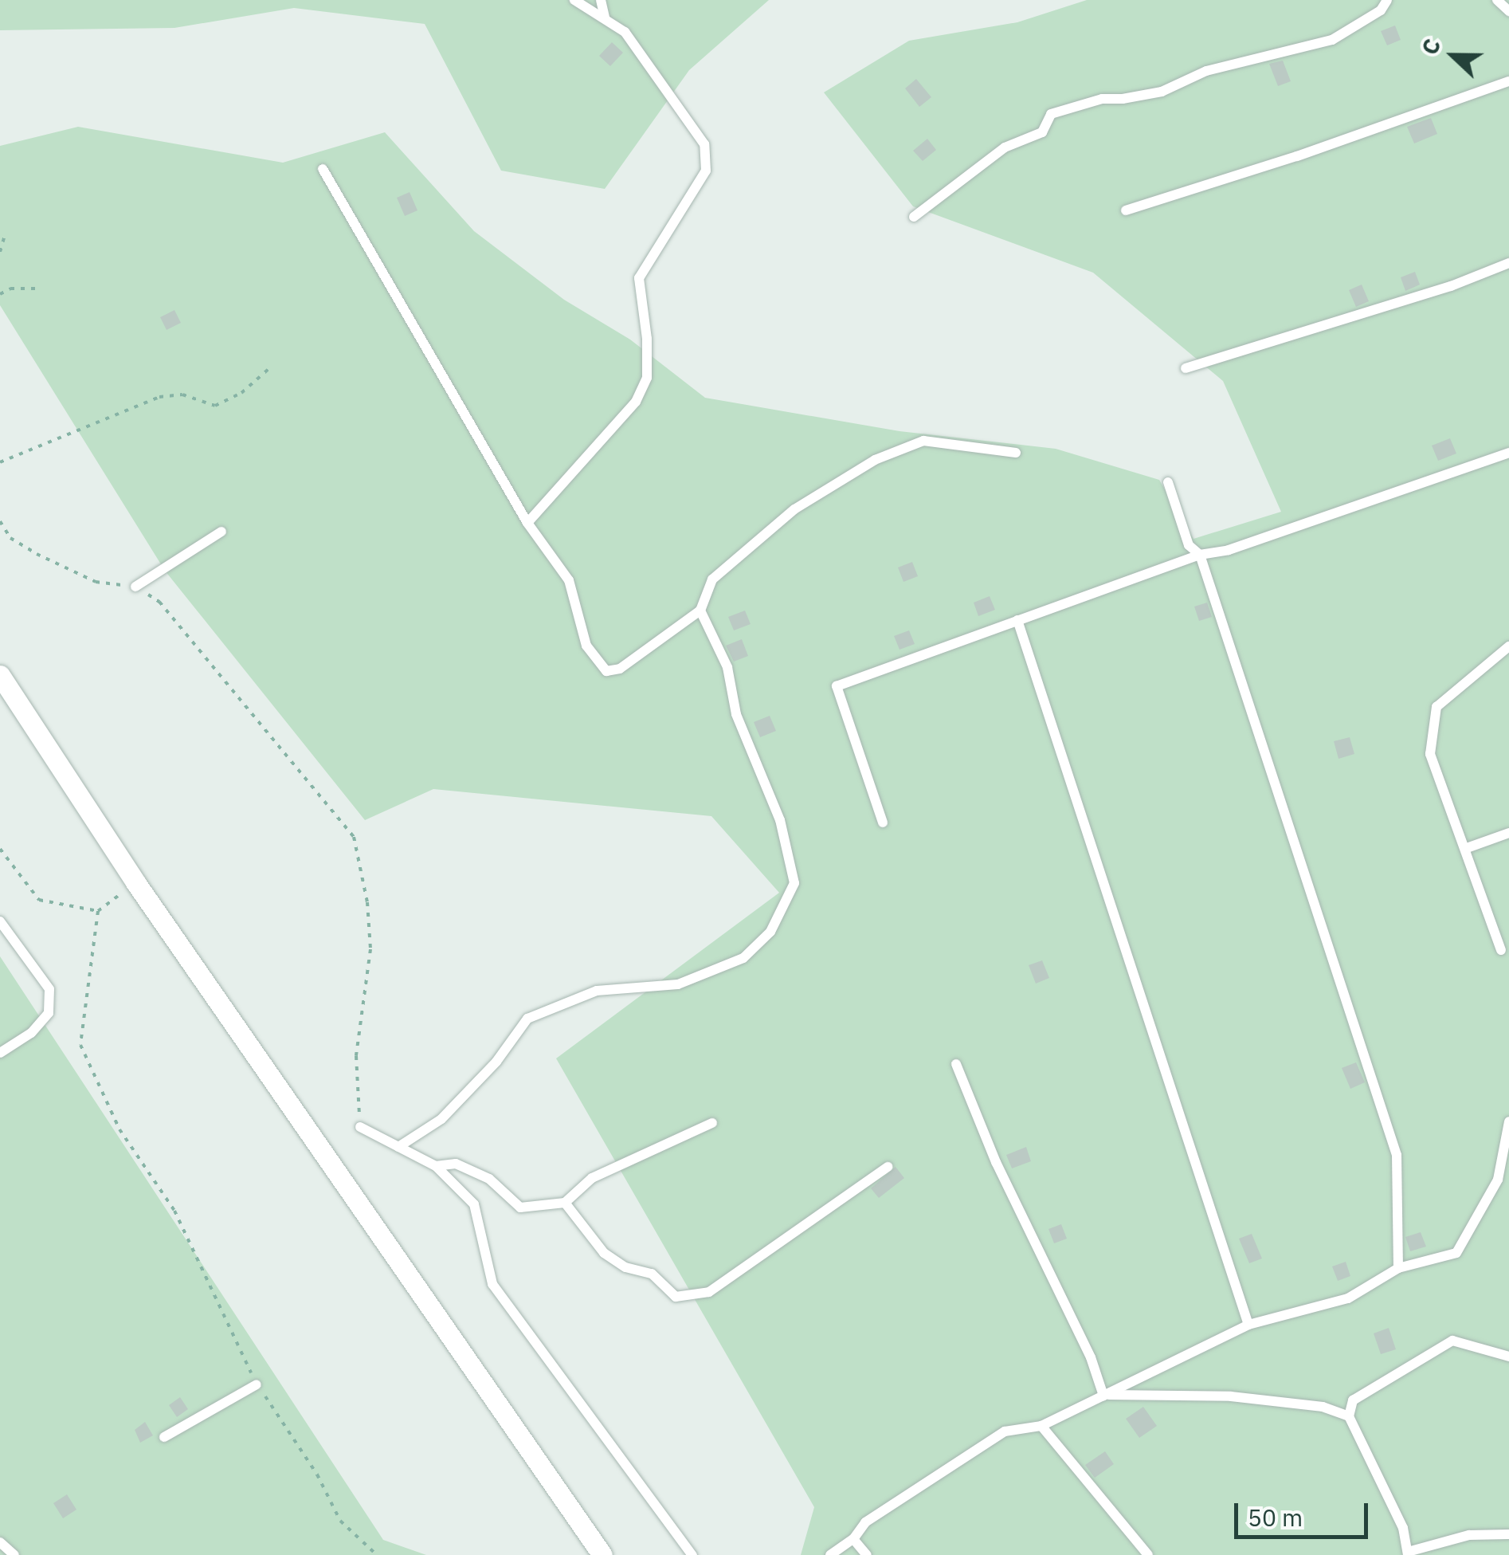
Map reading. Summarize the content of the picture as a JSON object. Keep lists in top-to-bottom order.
{
  "scale_bar": "50 m",
  "north": "left"
}
